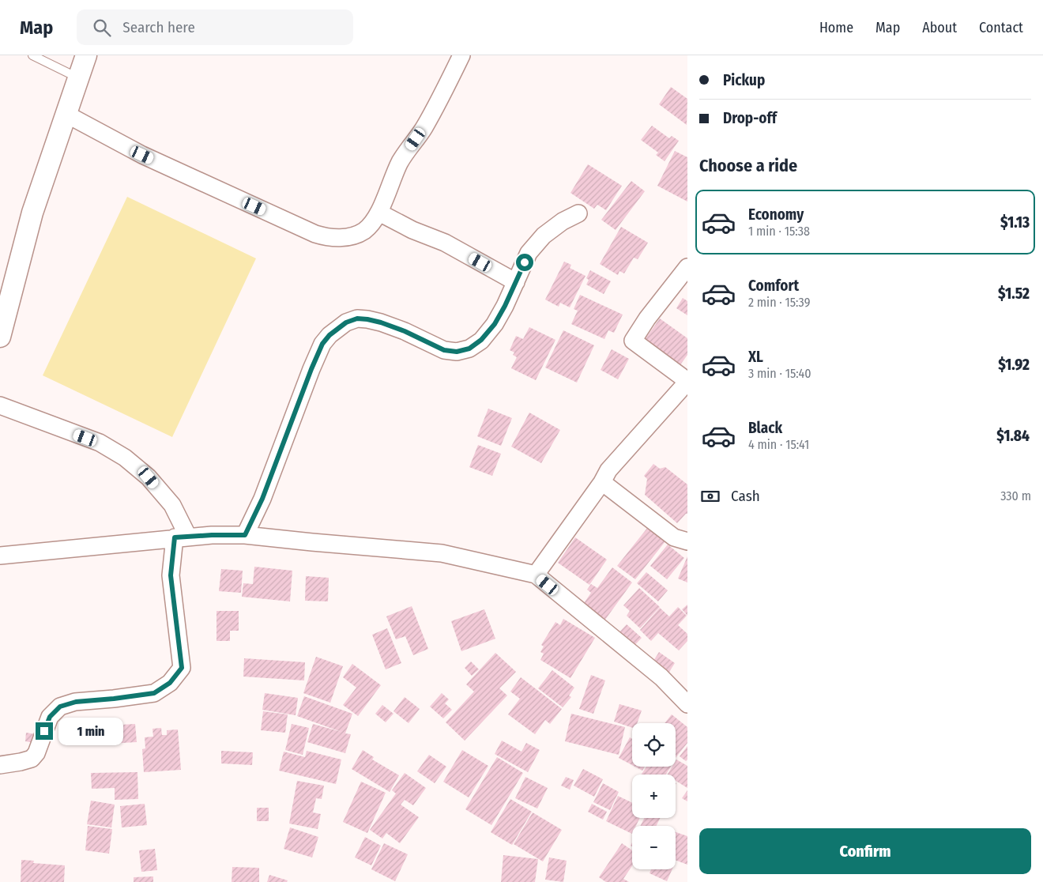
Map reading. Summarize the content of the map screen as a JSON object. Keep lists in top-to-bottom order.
{
  "page": {
    "header": "Map",
    "search": "Search here",
    "nav": [
      "Home",
      "Map",
      "About",
      "Contact"
    ],
    "banner": ["Pickup", "Drop-off"],
    "heading": "Choose a ride",
    "list": [
      {
        "name": "Economy",
        "note": "1 min · 15:38",
        "value": "$1.13"
      },
      {
        "name": "Comfort",
        "note": "2 min · 15:39",
        "value": "$1.52"
      },
      {
        "name": "XL",
        "note": "3 min · 15:40",
        "value": "$1.92"
      },
      {
        "name": "Black",
        "note": "4 min · 15:41",
        "value": "$1.84"
      }
    ],
    "pay": ["Cash", "330 m"],
    "bubble": "1 min",
    "map_buttons": ["+", "−"],
    "buttons": "Confirm"
  }
}
